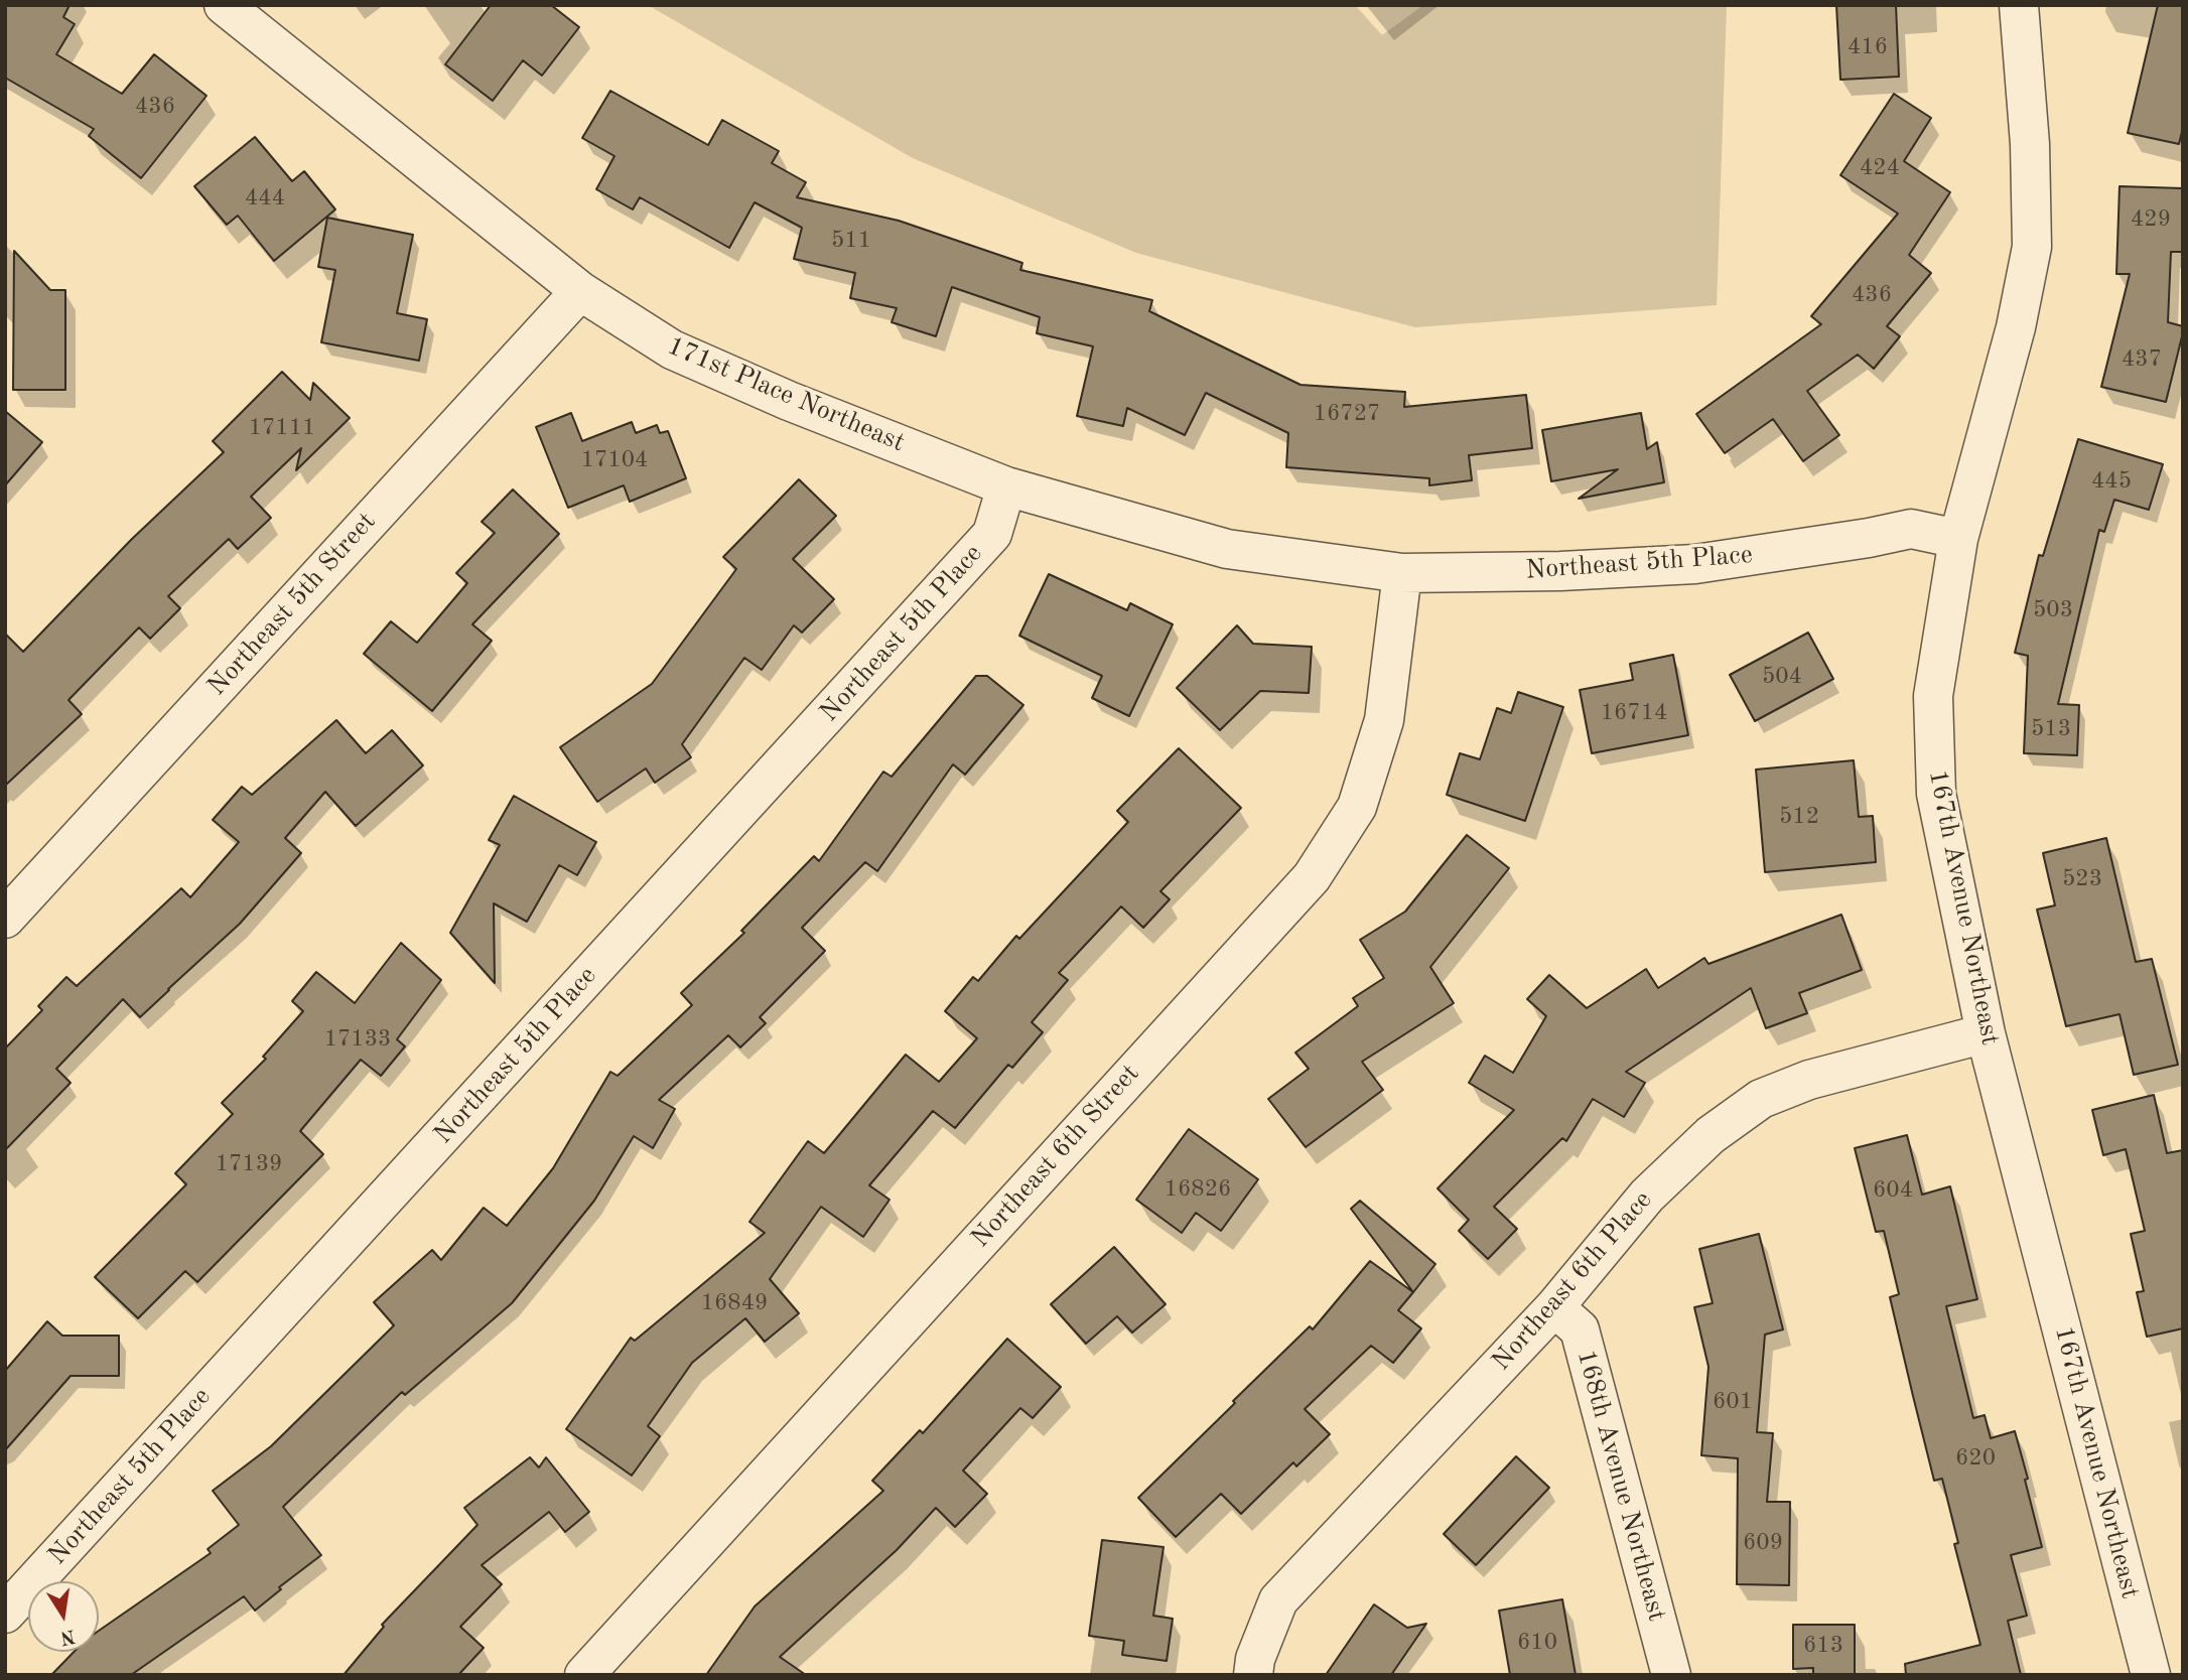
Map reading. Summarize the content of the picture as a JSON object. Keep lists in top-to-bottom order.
{
  "streets": {
    "street": [
      "171st Place Northeast",
      "Northeast 5th Place",
      "Northeast 5th Street",
      "167th Avenue Northeast",
      "Northeast 6th Street",
      "Northeast 6th Place",
      "168th Avenue Northeast"
    ]
  },
  "crossings": [
    ["171st Place Northeast", "Northeast 5th Place"],
    ["171st Place Northeast", "Northeast 5th Street"],
    ["171st Place Northeast", "Northeast 6th Street"],
    ["Northeast 5th Place", "167th Avenue Northeast"],
    ["Northeast 5th Place", "Northeast 6th Street"],
    ["167th Avenue Northeast", "Northeast 6th Place"],
    ["Northeast 6th Place", "168th Avenue Northeast"]
  ],
  "house_numbers": [
    "416",
    "436",
    "424",
    "444",
    "429",
    "511",
    "436",
    "437",
    "16727",
    "17111",
    "17104",
    "445",
    "503",
    "504",
    "16714",
    "513",
    "512",
    "523",
    "17133",
    "17139",
    "16826",
    "604",
    "16849",
    "601",
    "620",
    "609",
    "610",
    "613"
  ],
  "north": "bottom"
}
